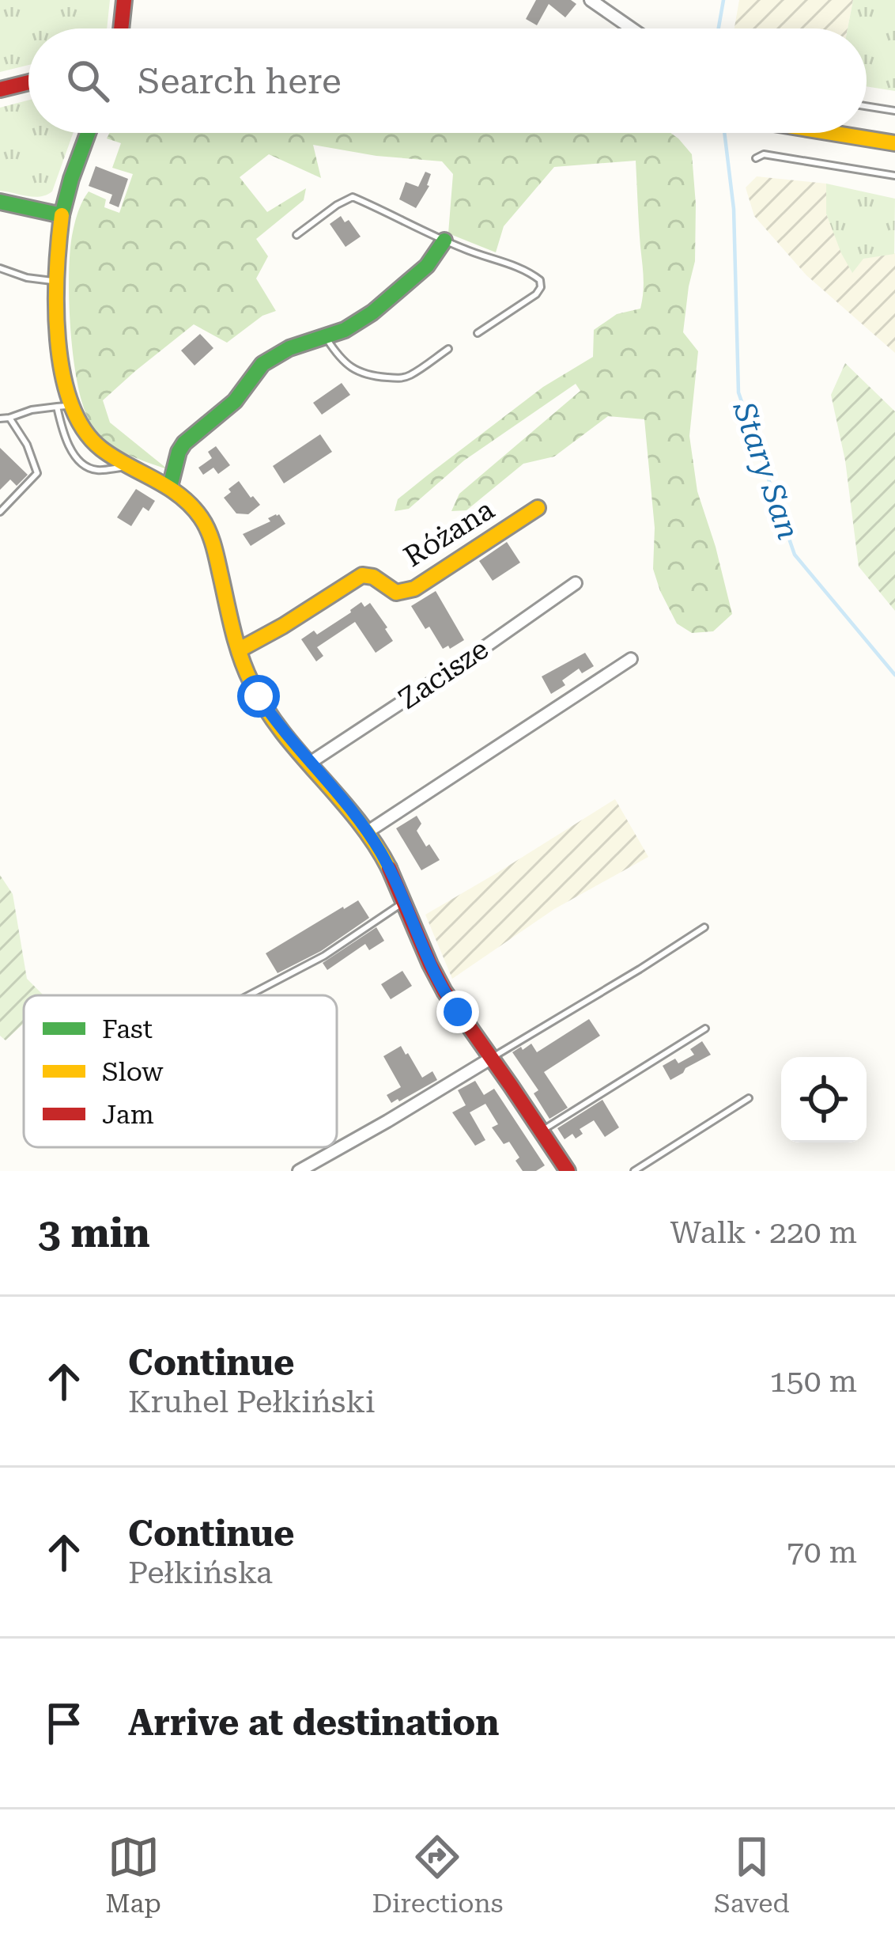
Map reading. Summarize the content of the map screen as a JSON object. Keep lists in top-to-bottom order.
{
  "streets": {
    "street": ["Różana", "Zacisze"]
  },
  "water": ["Stary San"],
  "legend": ["Fast", "Slow", "Jam"],
  "page": {
    "search": "Search here",
    "heading": ["3 min", "Walk · 220 m"],
    "list": [
      ["Continue", "Kruhel Pełkiński", "150 m"],
      ["Continue", "Pełkińska", "70 m"],
      "Arrive at destination"
    ],
    "nav": ["Map", "Directions", "Saved"]
  }
}
